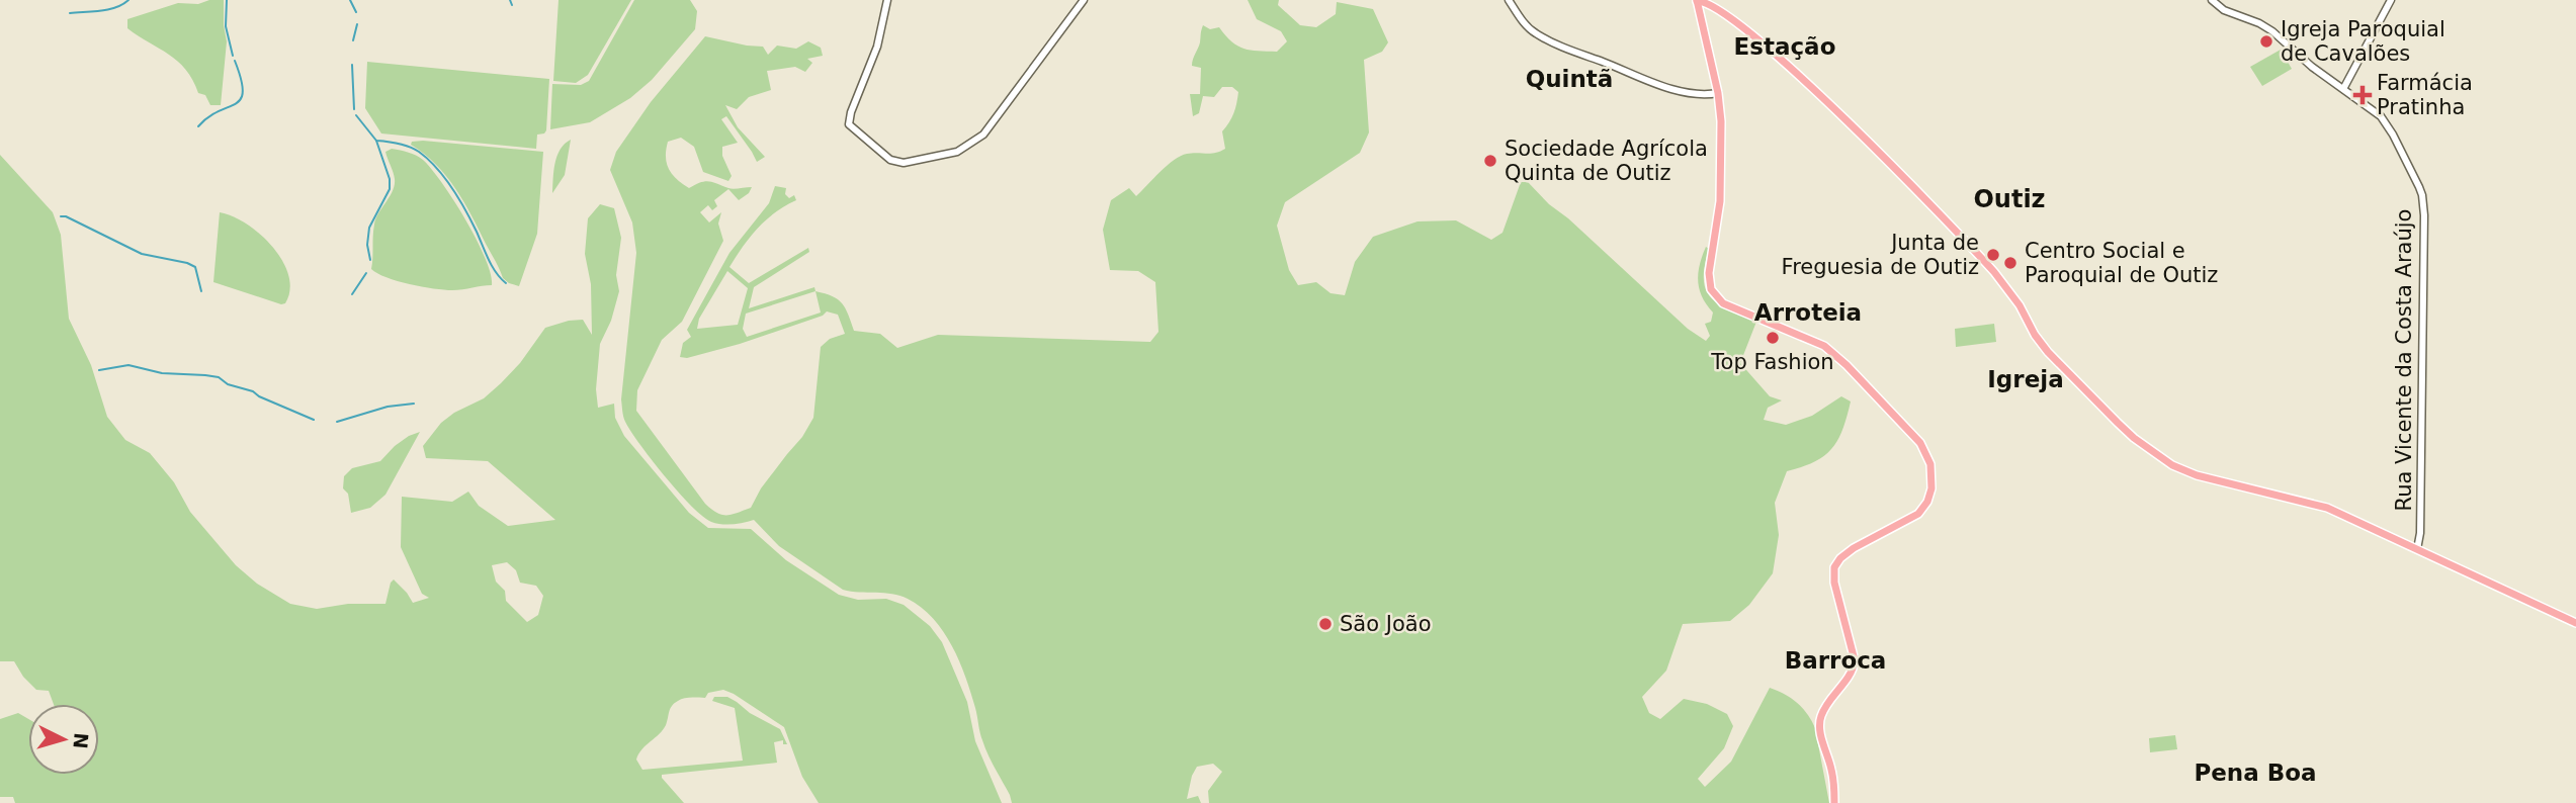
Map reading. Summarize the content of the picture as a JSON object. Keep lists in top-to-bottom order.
{
  "streets": {
    "street": ["Rua Vicente da Costa Araújo"]
  },
  "districts": [
    "Estação",
    "Quintã",
    "Outiz",
    "Arroteia",
    "Igreja",
    "Barroca",
    "Pena Boa"
  ],
  "places": {
    "other": [
      "Igreja Paroquial de Cavalões",
      "Sociedade Agrícola Quinta de Outiz",
      "Junta de Freguesia de Outiz",
      "Centro Social e Paroquial de Outiz",
      "Top Fashion",
      "São João"
    ],
    "health": ["Farmácia Pratinha"]
  },
  "north": "right"
}
